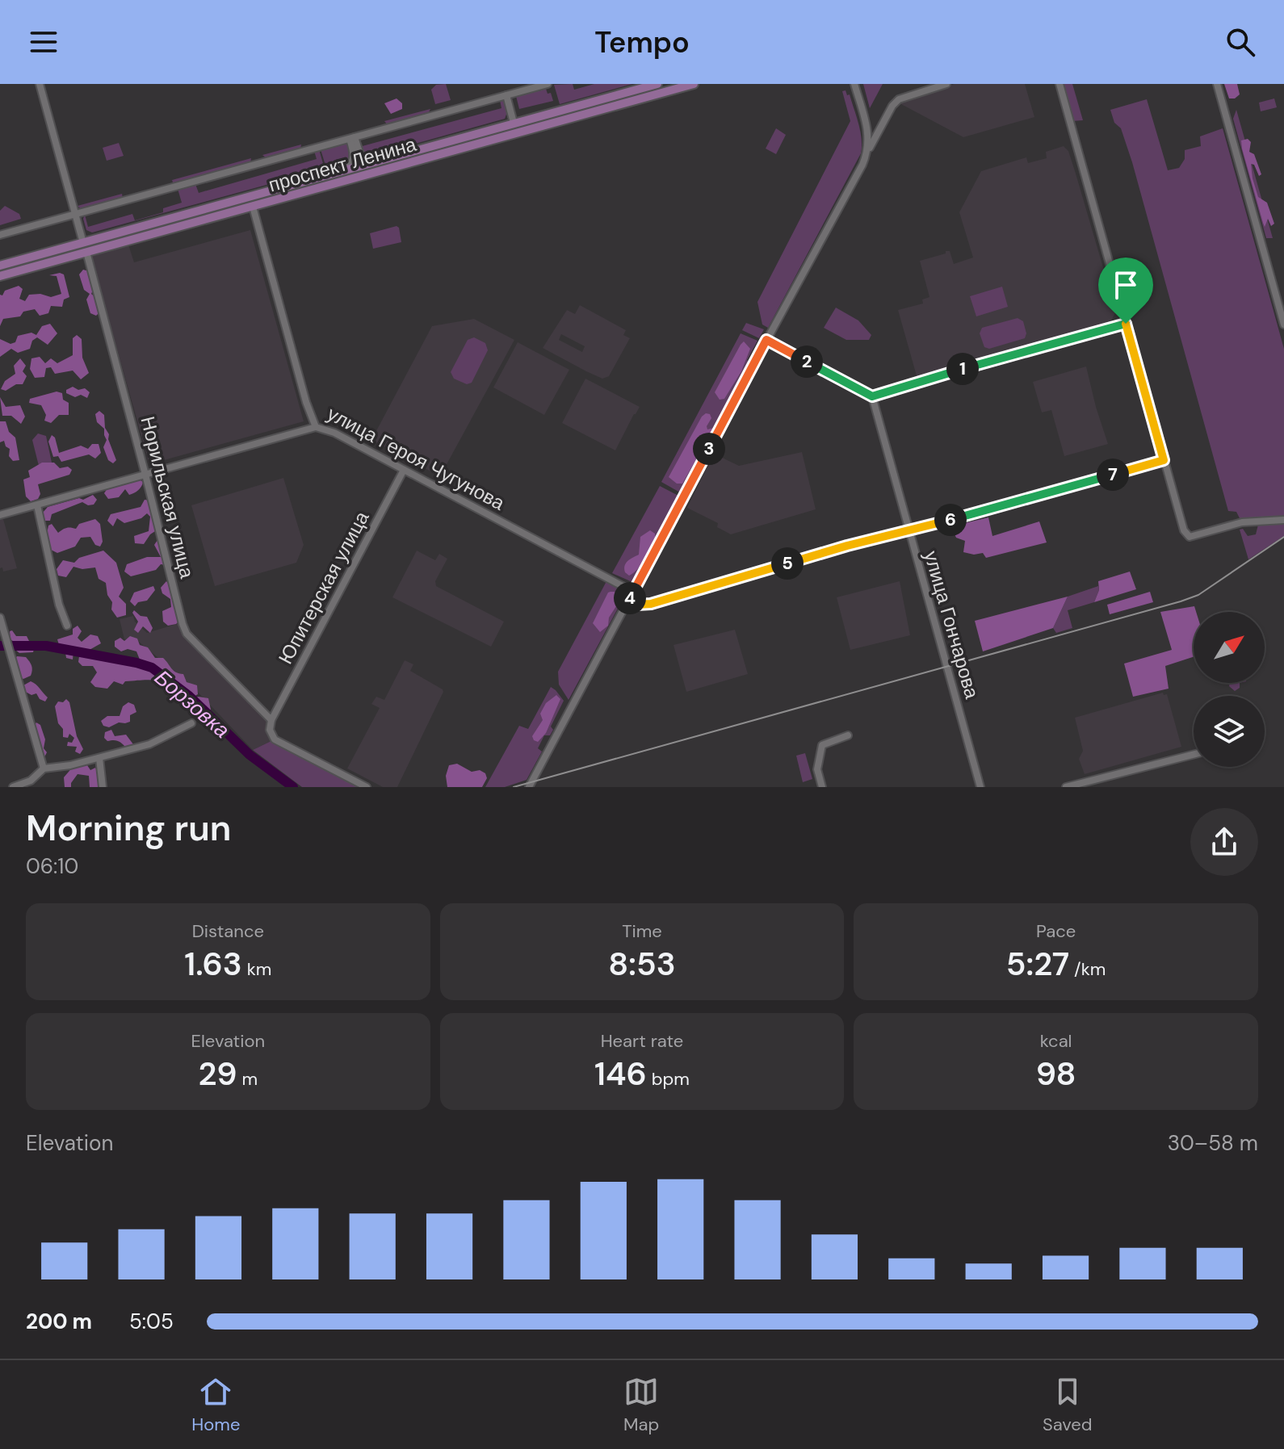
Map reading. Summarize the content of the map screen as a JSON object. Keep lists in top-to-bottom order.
{
  "streets": {
    "main road": ["проспект Ленина"],
    "street": [
      "улица Героя Чугунова",
      "Норильская улица",
      "Юпитерская улица",
      "улица Гончарова"
    ]
  },
  "crossings": [
    ["проспект Ленина", "улица Героя Чугунова"],
    ["проспект Ленина", "Норильская улица"],
    ["улица Героя Чугунова", "Юпитерская улица"],
    ["Норильская улица", "Юпитерская улица"]
  ],
  "water": ["Борзовка"],
  "north": "top right",
  "page": {
    "header": "Tempo",
    "pins": [
      "2",
      "1",
      "3",
      "7",
      "6",
      "5",
      "4"
    ],
    "heading": ["Morning run", "06:10"],
    "stats": [
      ["Distance", "1.63 km"],
      ["Time", "8:53"],
      ["Pace", "5:27 /km"],
      ["Elevation", "29 m"],
      ["Heart rate", "146 bpm"],
      ["kcal", "98"]
    ],
    "chart": ["Elevation", "30–58 m"],
    "list": [
      {
        "name": "200 m",
        "note": "5:05"
      }
    ],
    "tabs": ["Home", "Map", "Saved"]
  }
}
